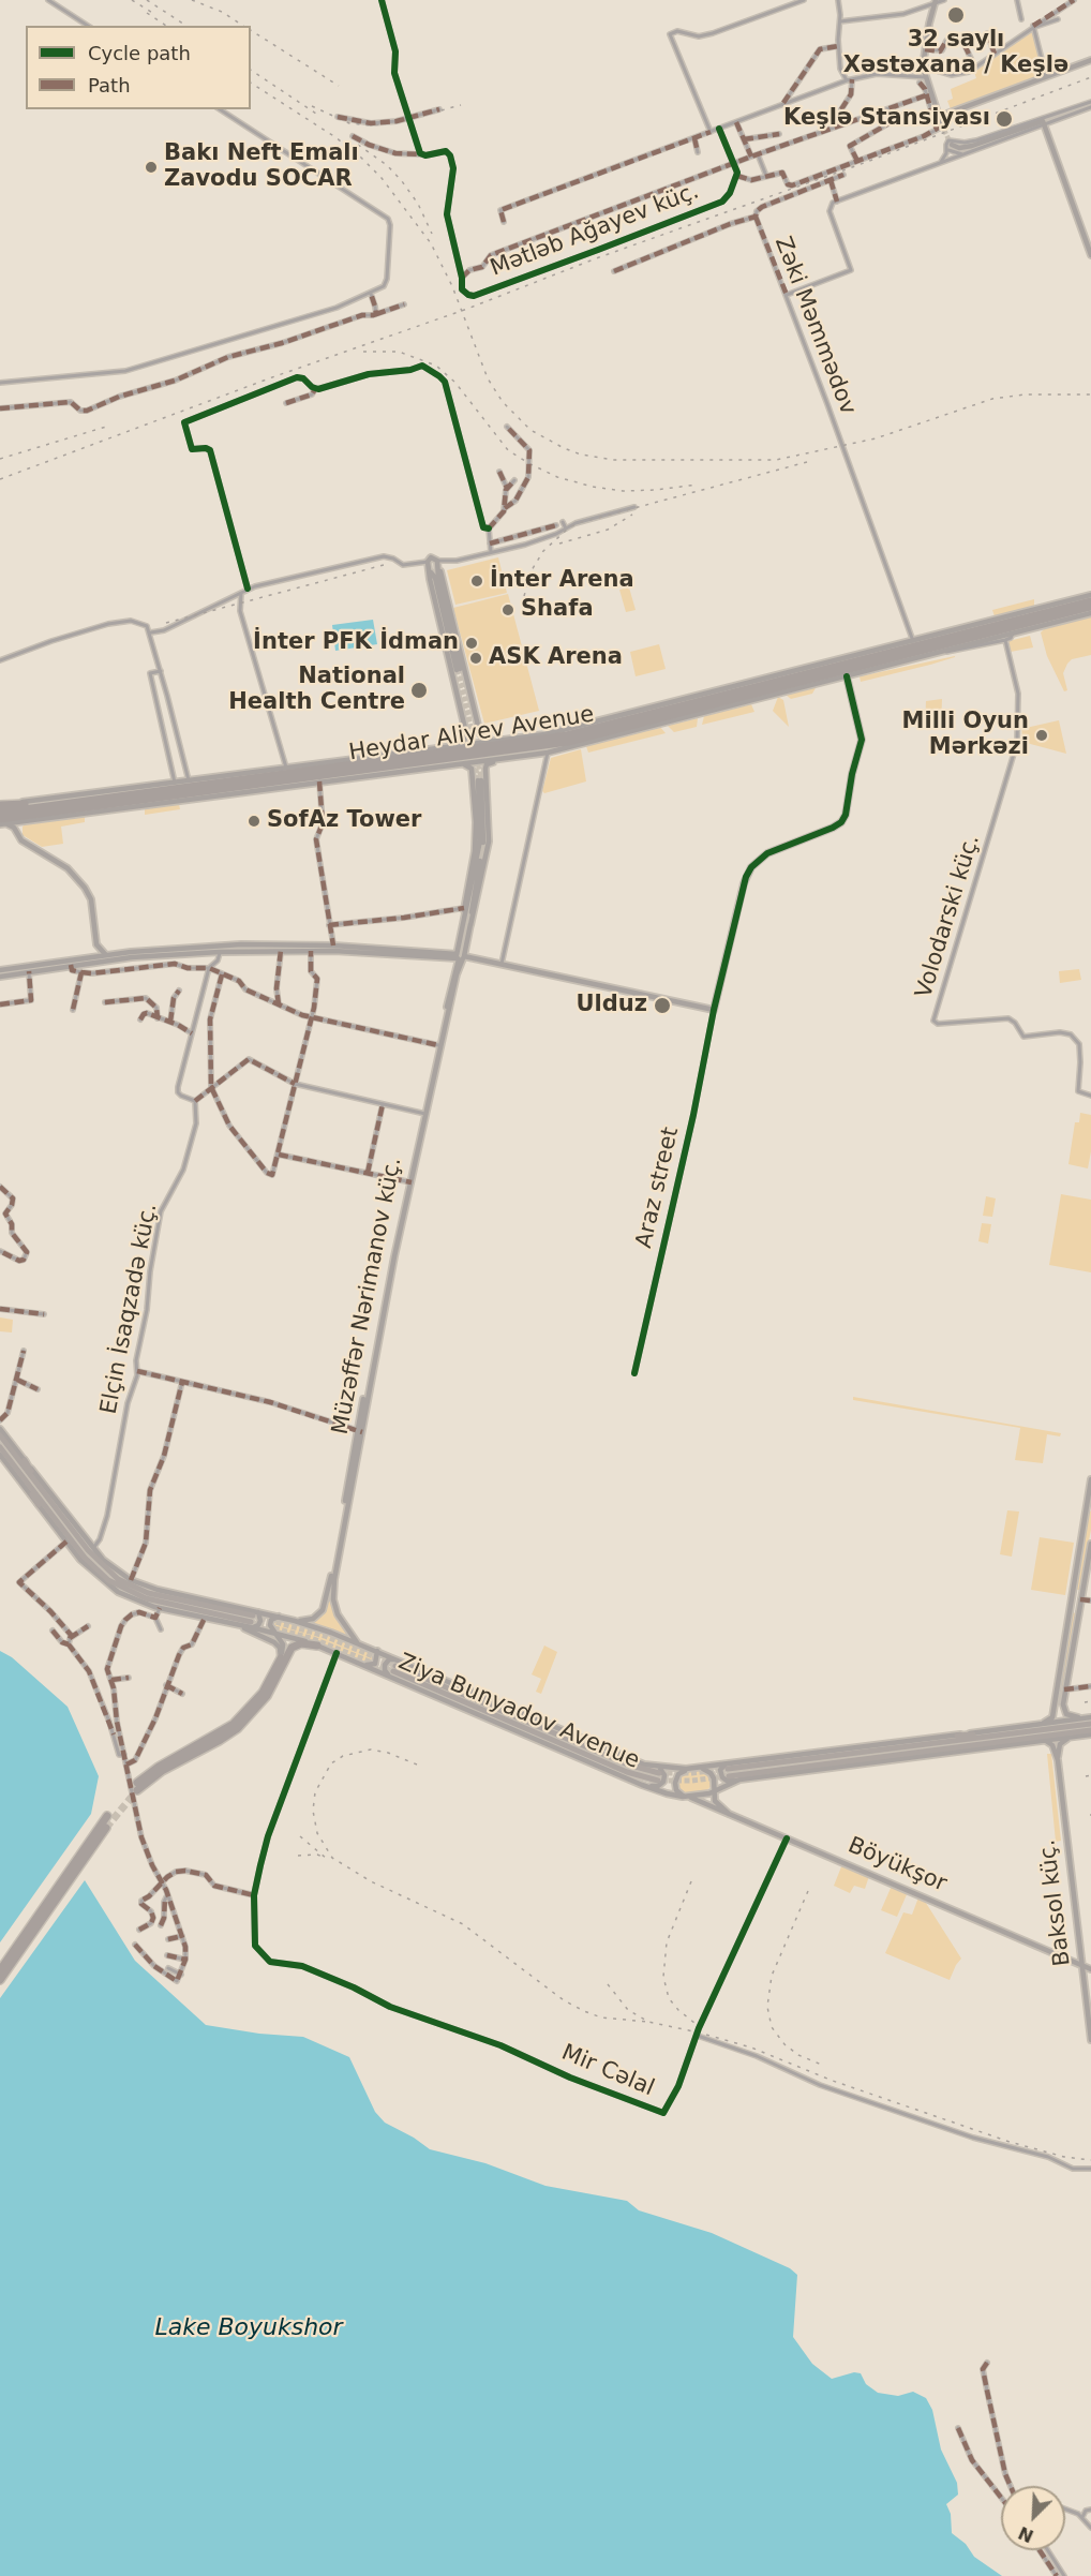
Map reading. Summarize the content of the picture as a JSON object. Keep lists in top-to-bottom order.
{
  "streets": {
    "highway": ["Heydar Aliyev Avenue"],
    "main road": [
      "Müzəffər Nərimanov küç.",
      "Ziya Bunyadov Avenue",
      "Böyükşor",
      "Baksol küç."
    ],
    "street": [
      "Mətləb Ağayev küç.",
      "Zəki Məmmədov",
      "Volodarski küç.",
      "Araz street",
      "Elçin İsaqzadə küç.",
      "Mir Cəlal"
    ]
  },
  "crossings": [
    ["Müzəffər Nərimanov küç.", "Ziya Bunyadov Avenue"],
    ["Elçin İsaqzadə küç.", "Ziya Bunyadov Avenue"],
    ["Ziya Bunyadov Avenue", "Böyükşor"],
    ["Böyükşor", "Baksol küç."],
    ["Böyükşor", "Mir Cəlal"]
  ],
  "water": ["Lake Boyukshor"],
  "places": [
    "32 saylı Xəstəxana / Keşlə",
    "Keşlə Stansiyası",
    "Bakı Neft Emalı Zavodu SOCAR",
    "İnter Arena",
    "Shafa",
    "İnter PFK İdman",
    "ASK Arena",
    "National Health Centre",
    "Milli Oyun Mərkəzi",
    "SofAz Tower",
    "Ulduz"
  ],
  "legend": ["Cycle path", "Path"],
  "north": "bottom left"
}
